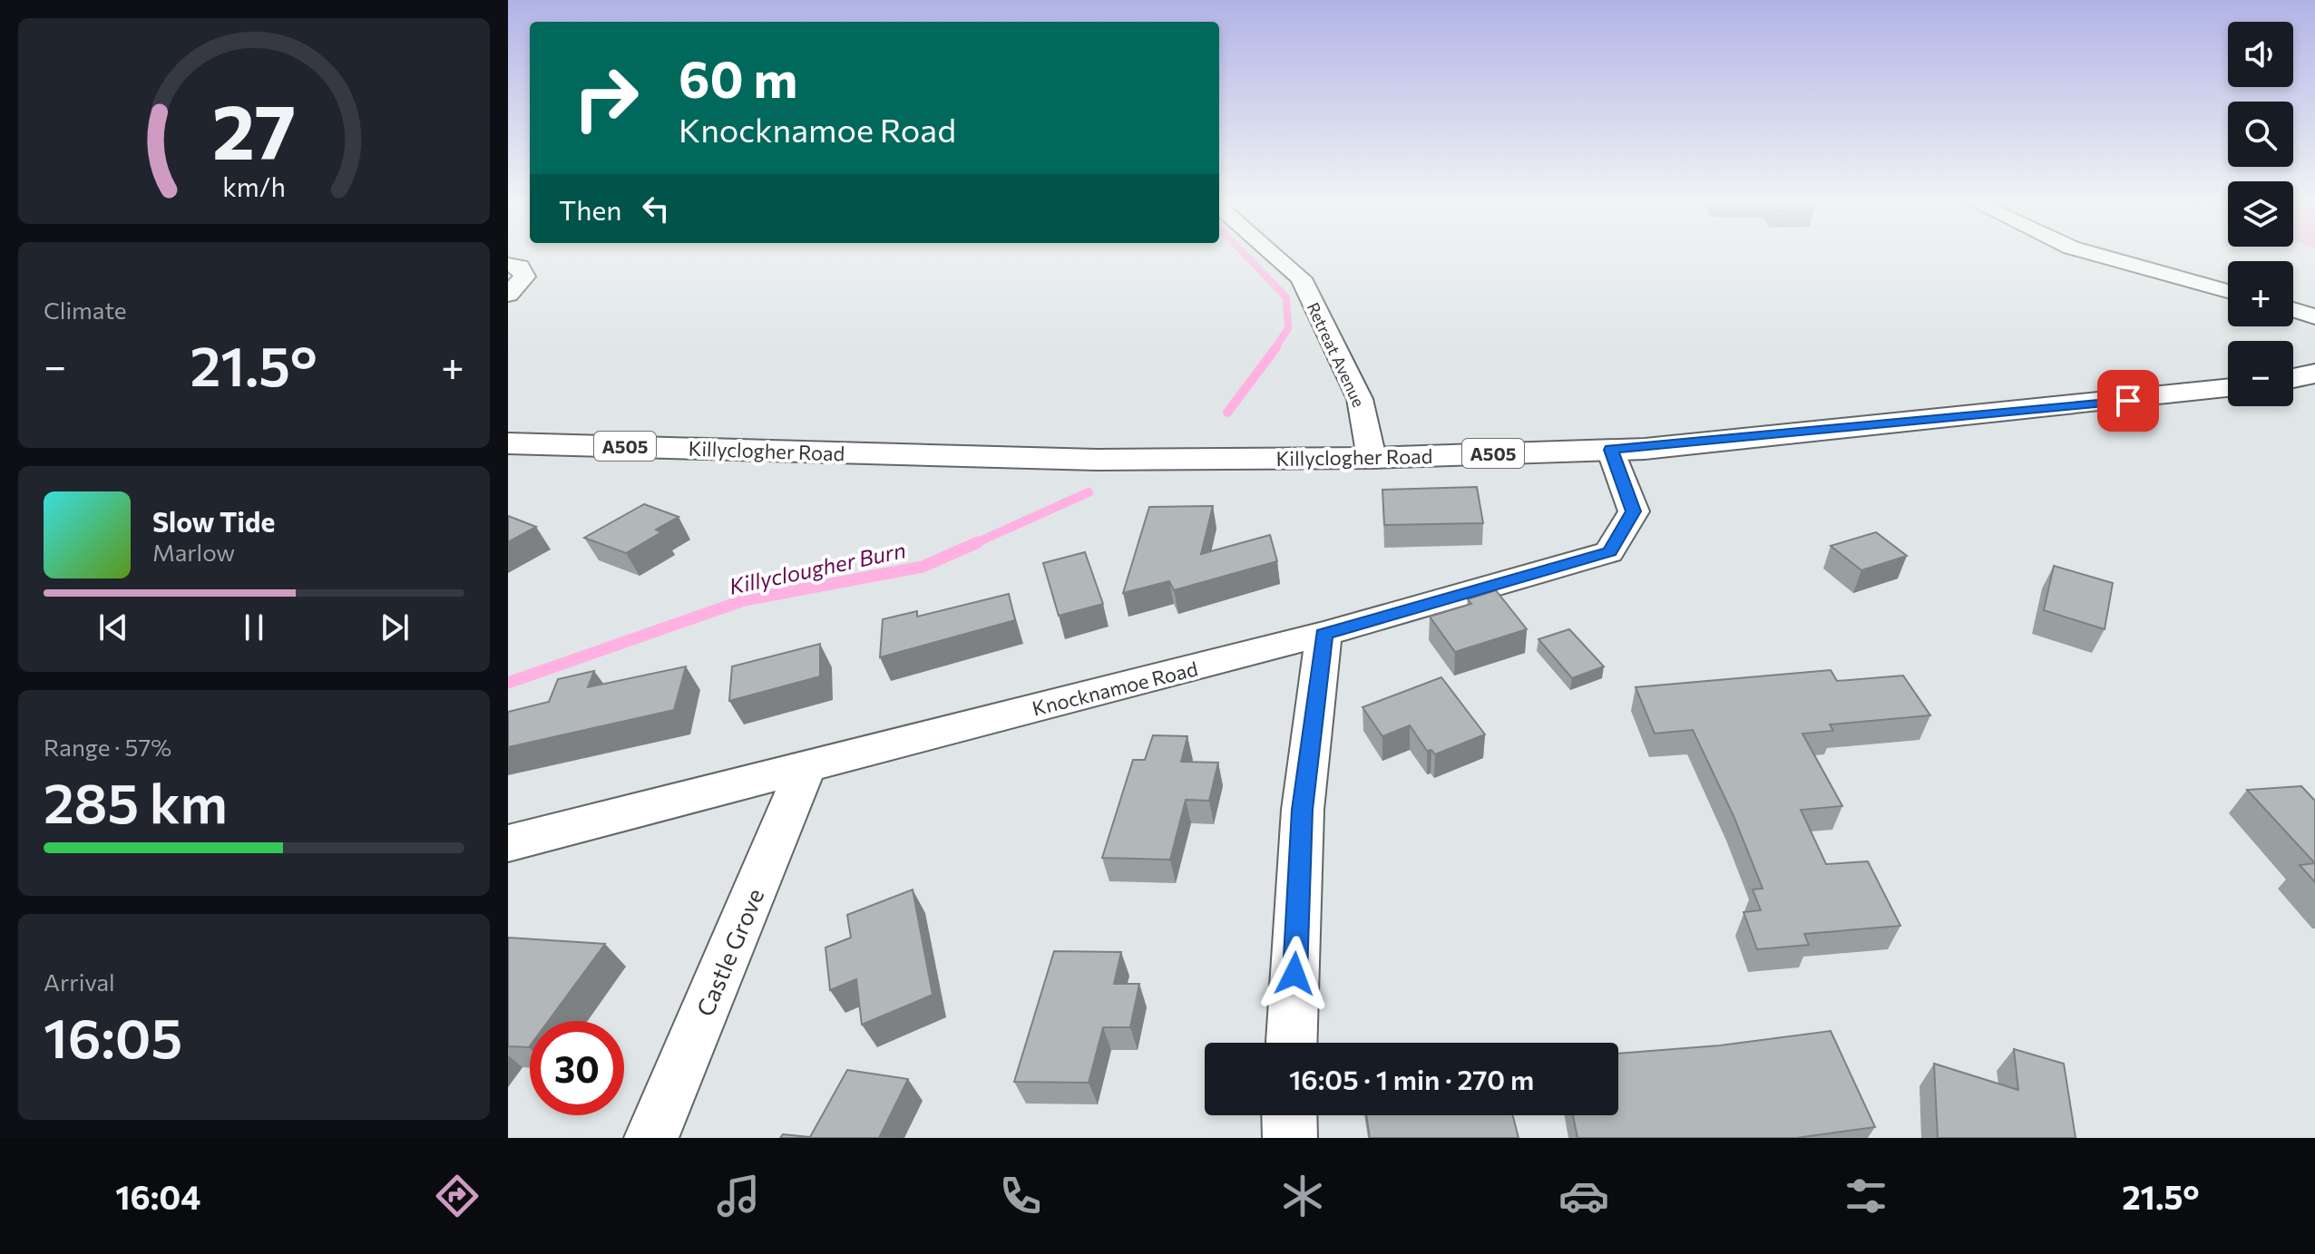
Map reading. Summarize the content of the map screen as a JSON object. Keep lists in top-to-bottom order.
{
  "streets": {
    "highway": ["A505", "Killyclogher Road"],
    "street": ["Retreat Avenue", "Knocknamoe Road", "Castle Grove"]
  },
  "crossings": [
    ["Retreat Avenue", "Killyclogher Road"],
    ["Killyclogher Road", "Knocknamoe Road"],
    ["Knocknamoe Road", "Castle Grove"]
  ],
  "water": ["Killyclougher Burn"],
  "page": {
    "map_buttons": ["+", "−"],
    "turn": ["60 m", "Knocknamoe Road"],
    "then": "Then",
    "tile": [
      "Climate",
      ["Range · 57%", "285 km"],
      ["Arrival", "16:05"]
    ],
    "heat": ["−", "21.5°", "+"],
    "song": ["Slow Tide", "Marlow"],
    "limit": "30",
    "trip": "16:05 · 1 min · 270 m",
    "tabs": ["16:04", "21.5°"],
    "gauge": ["27", "km/h"]
  }
}
